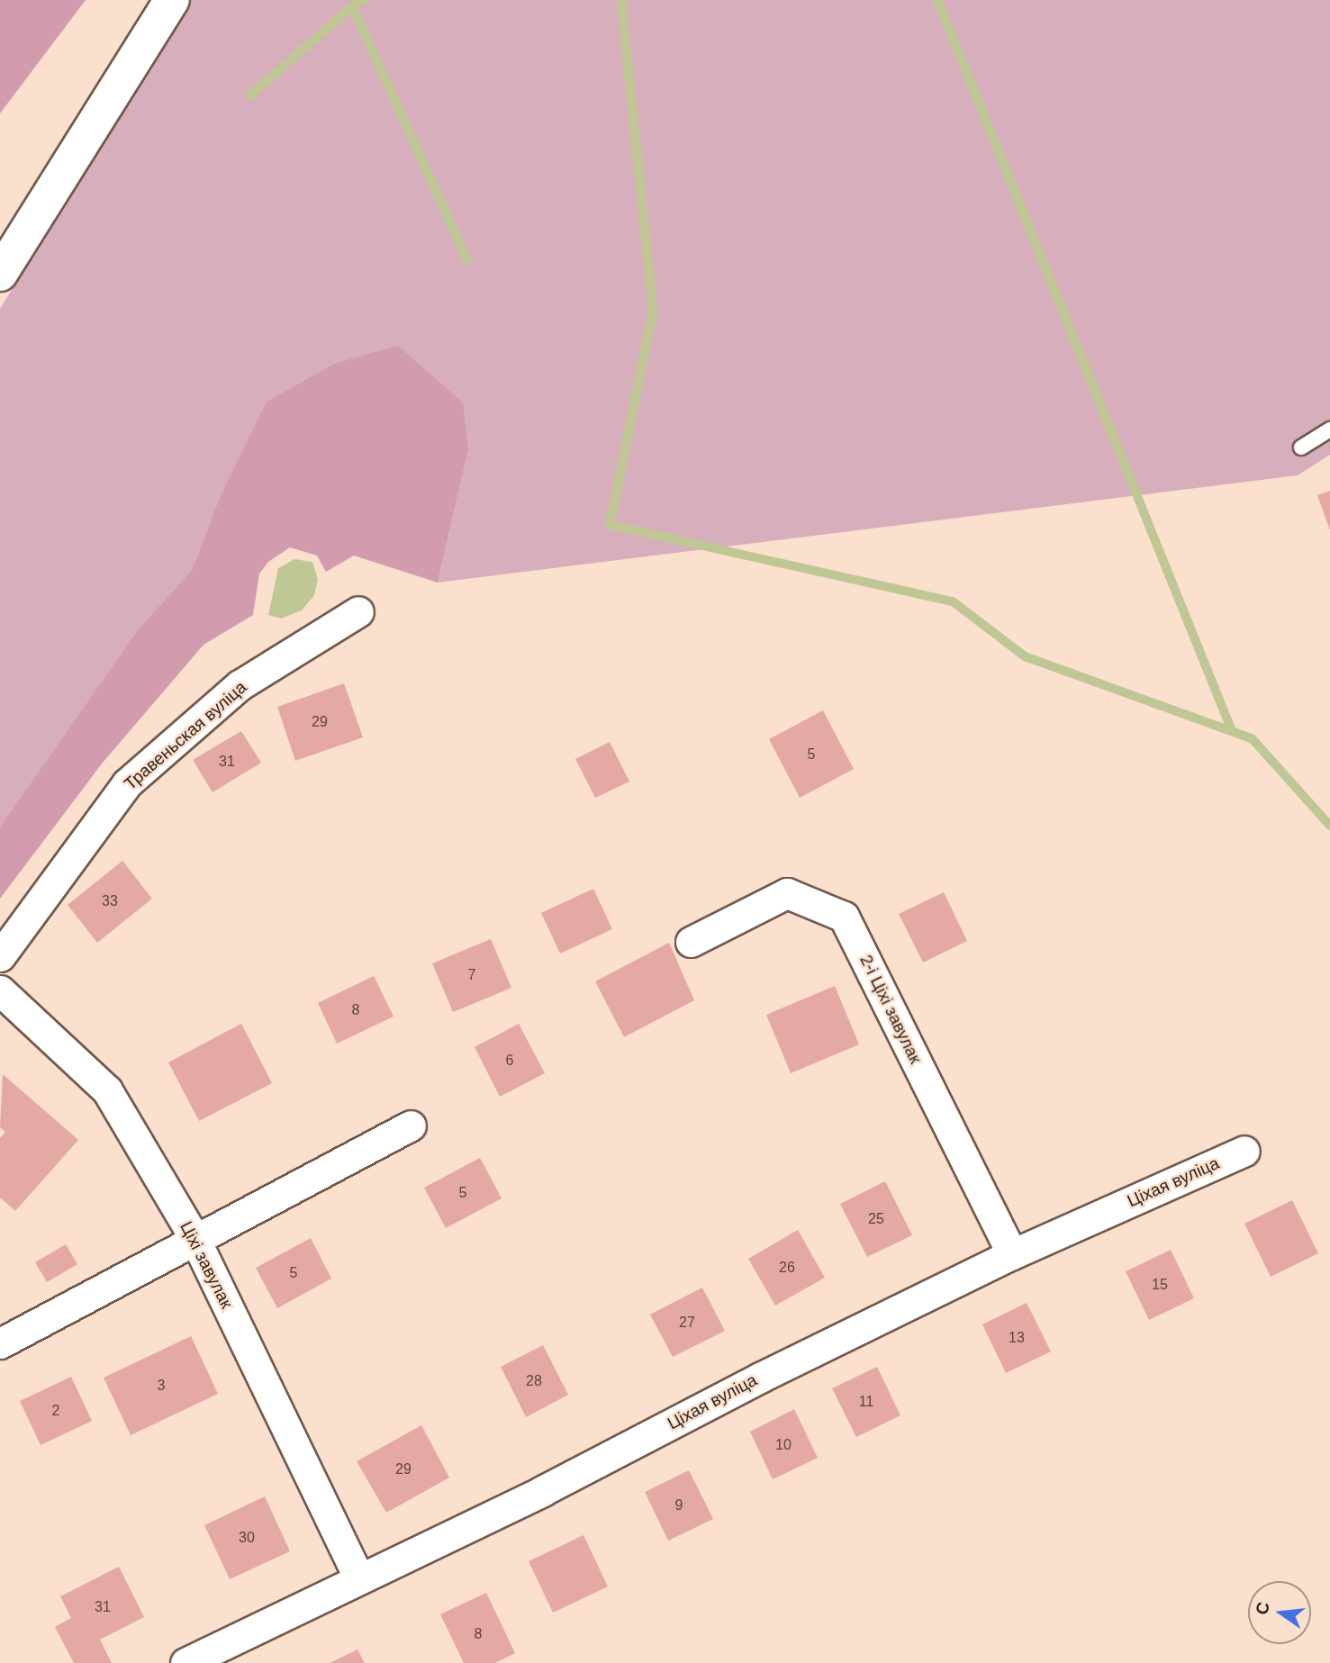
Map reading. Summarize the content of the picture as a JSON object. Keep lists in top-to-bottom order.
{
  "streets": {
    "street": [
      "Травеньская вуліца",
      "2-і Ціхі завулак",
      "Ціхая вуліца",
      "Ціхі завулак"
    ]
  },
  "crossings": [
    ["2-і Ціхі завулак", "Ціхая вуліца"],
    ["Ціхая вуліца", "Ціхі завулак"]
  ],
  "house_numbers": [
    "29",
    "5",
    "31",
    "33",
    "7",
    "8",
    "6",
    "5",
    "25",
    "26",
    "5",
    "15",
    "27",
    "13",
    "28",
    "3",
    "11",
    "2",
    "10",
    "29",
    "9",
    "30",
    "31",
    "8"
  ],
  "north": "left"
}
